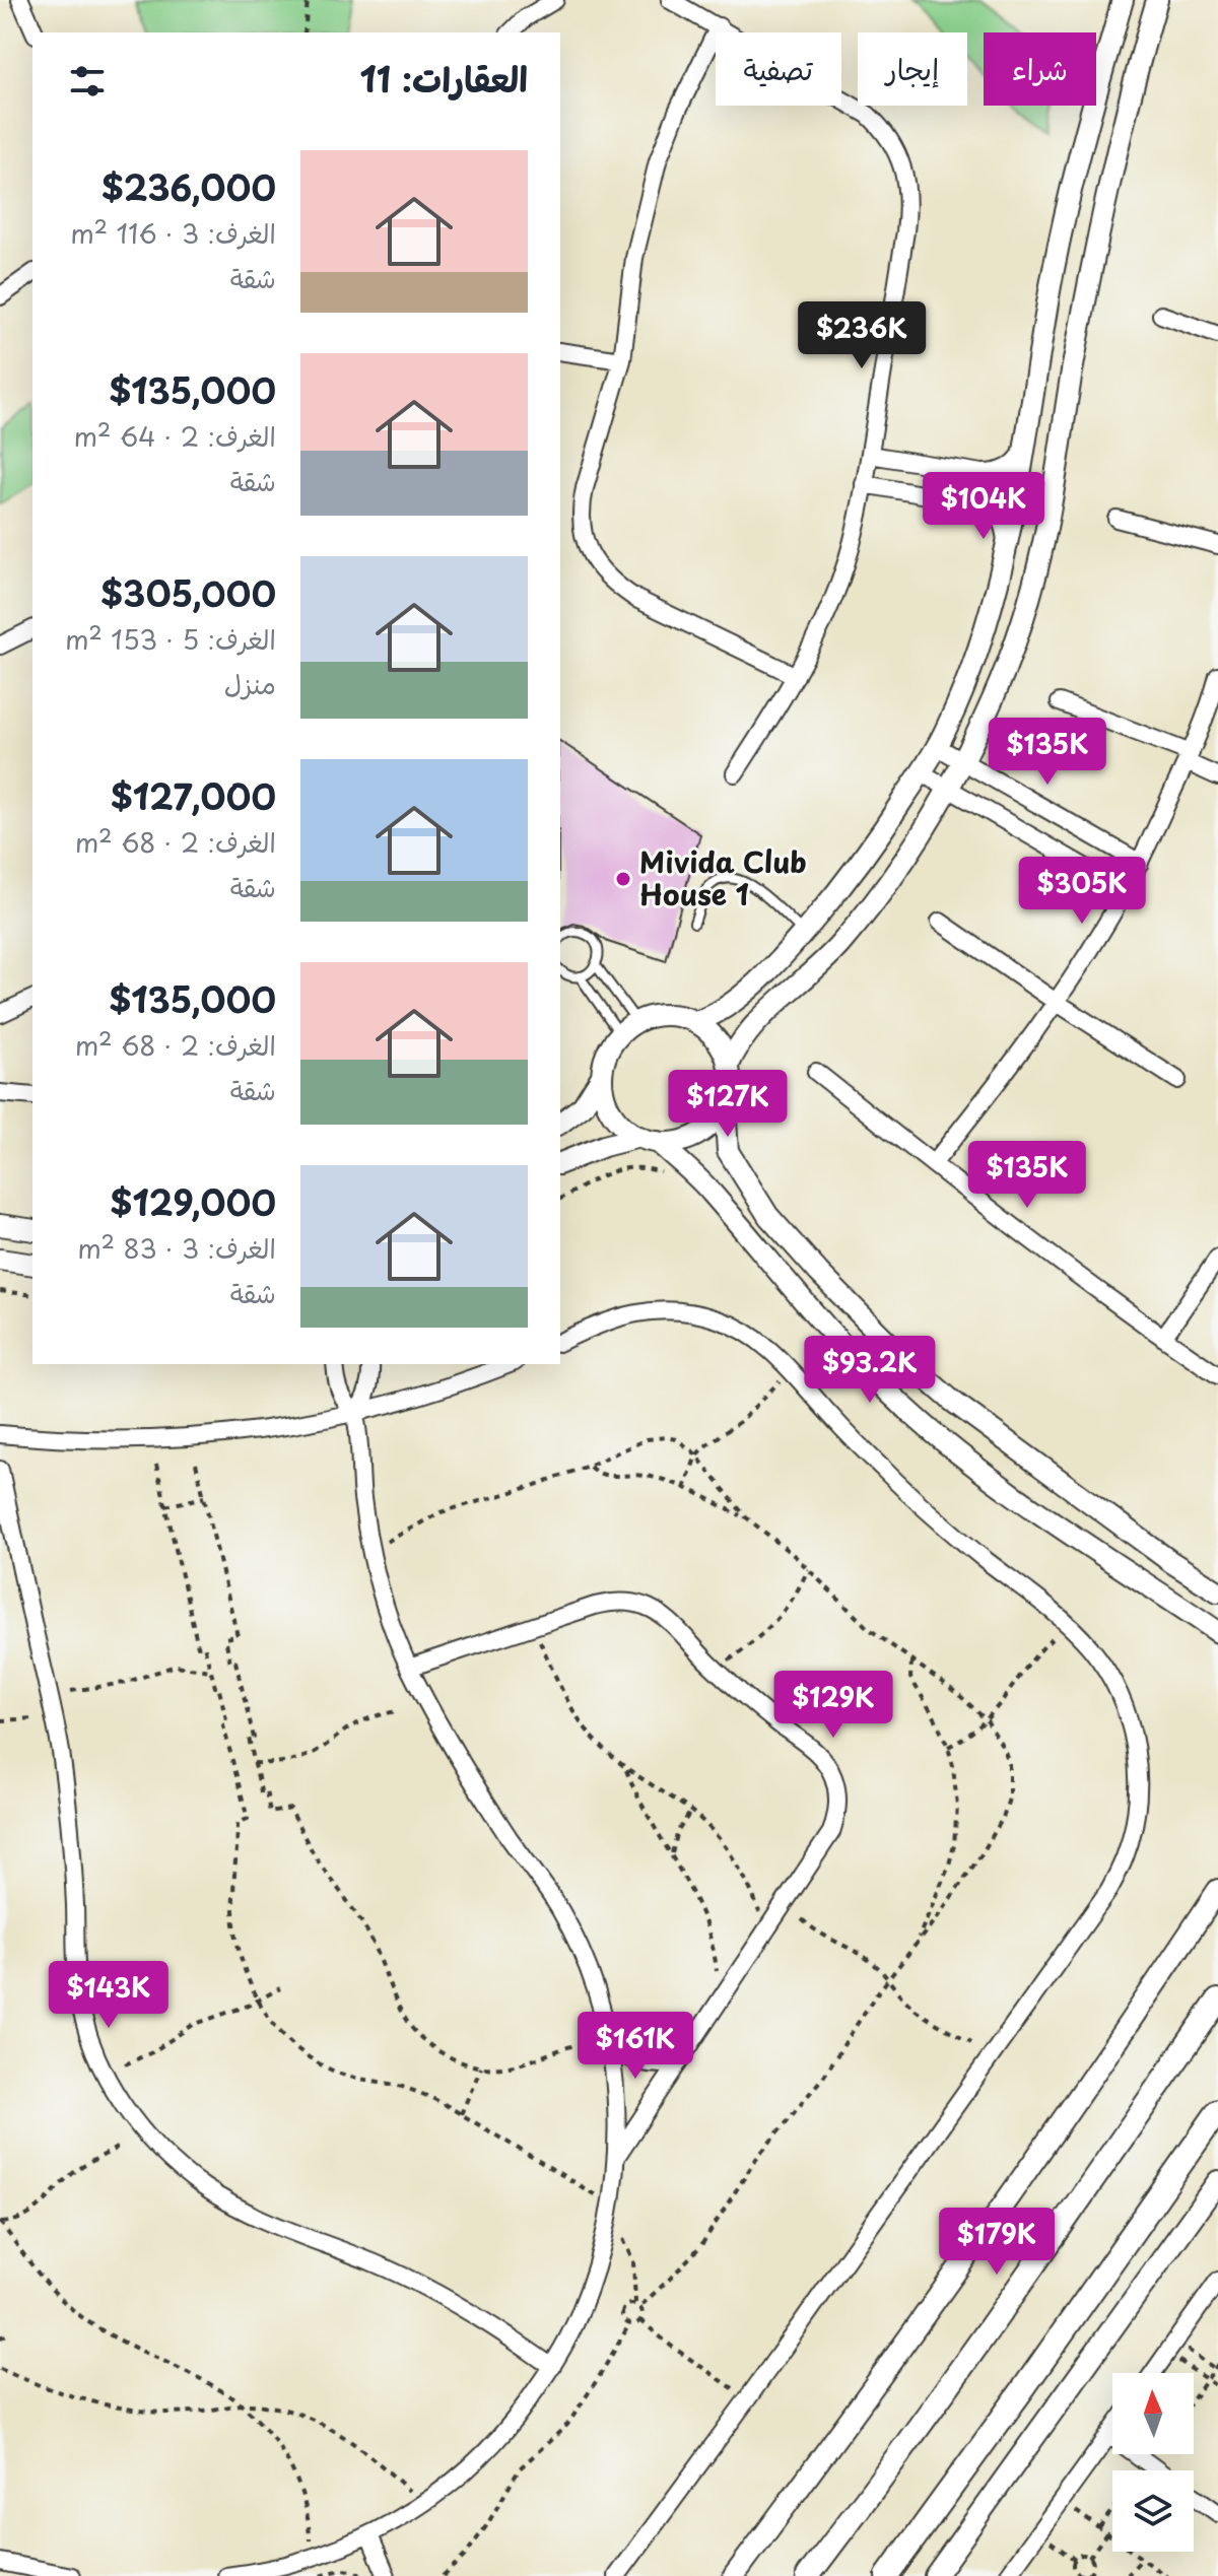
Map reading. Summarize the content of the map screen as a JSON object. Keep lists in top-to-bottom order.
{
  "places": ["Mivida Club House 1"],
  "north": "top",
  "page": {
    "chip": ["شراء", "إيجار", "تصفية"],
    "heading": "العقارات: 11",
    "list": [
      {
        "name": "$236,000",
        "note": "الغرف: 3 · 116 m² · شقة"
      },
      {
        "name": "$135,000",
        "note": "الغرف: 2 · 64 m² · شقة"
      },
      {
        "name": "$305,000",
        "note": "الغرف: 5 · 153 m² · منزل"
      },
      {
        "name": "$127,000",
        "note": "الغرف: 2 · 68 m² · شقة"
      },
      {
        "name": "$135,000",
        "note": "الغرف: 2 · 68 m² · شقة"
      },
      {
        "name": "$129,000",
        "note": "الغرف: 3 · 83 m² · شقة"
      }
    ],
    "price": [
      "$236K",
      "$104K",
      "$135K",
      "$305K",
      "$127K",
      "$135K",
      "$93.2K",
      "$129K",
      "$143K",
      "$161K",
      "$179K"
    ]
  }
}
